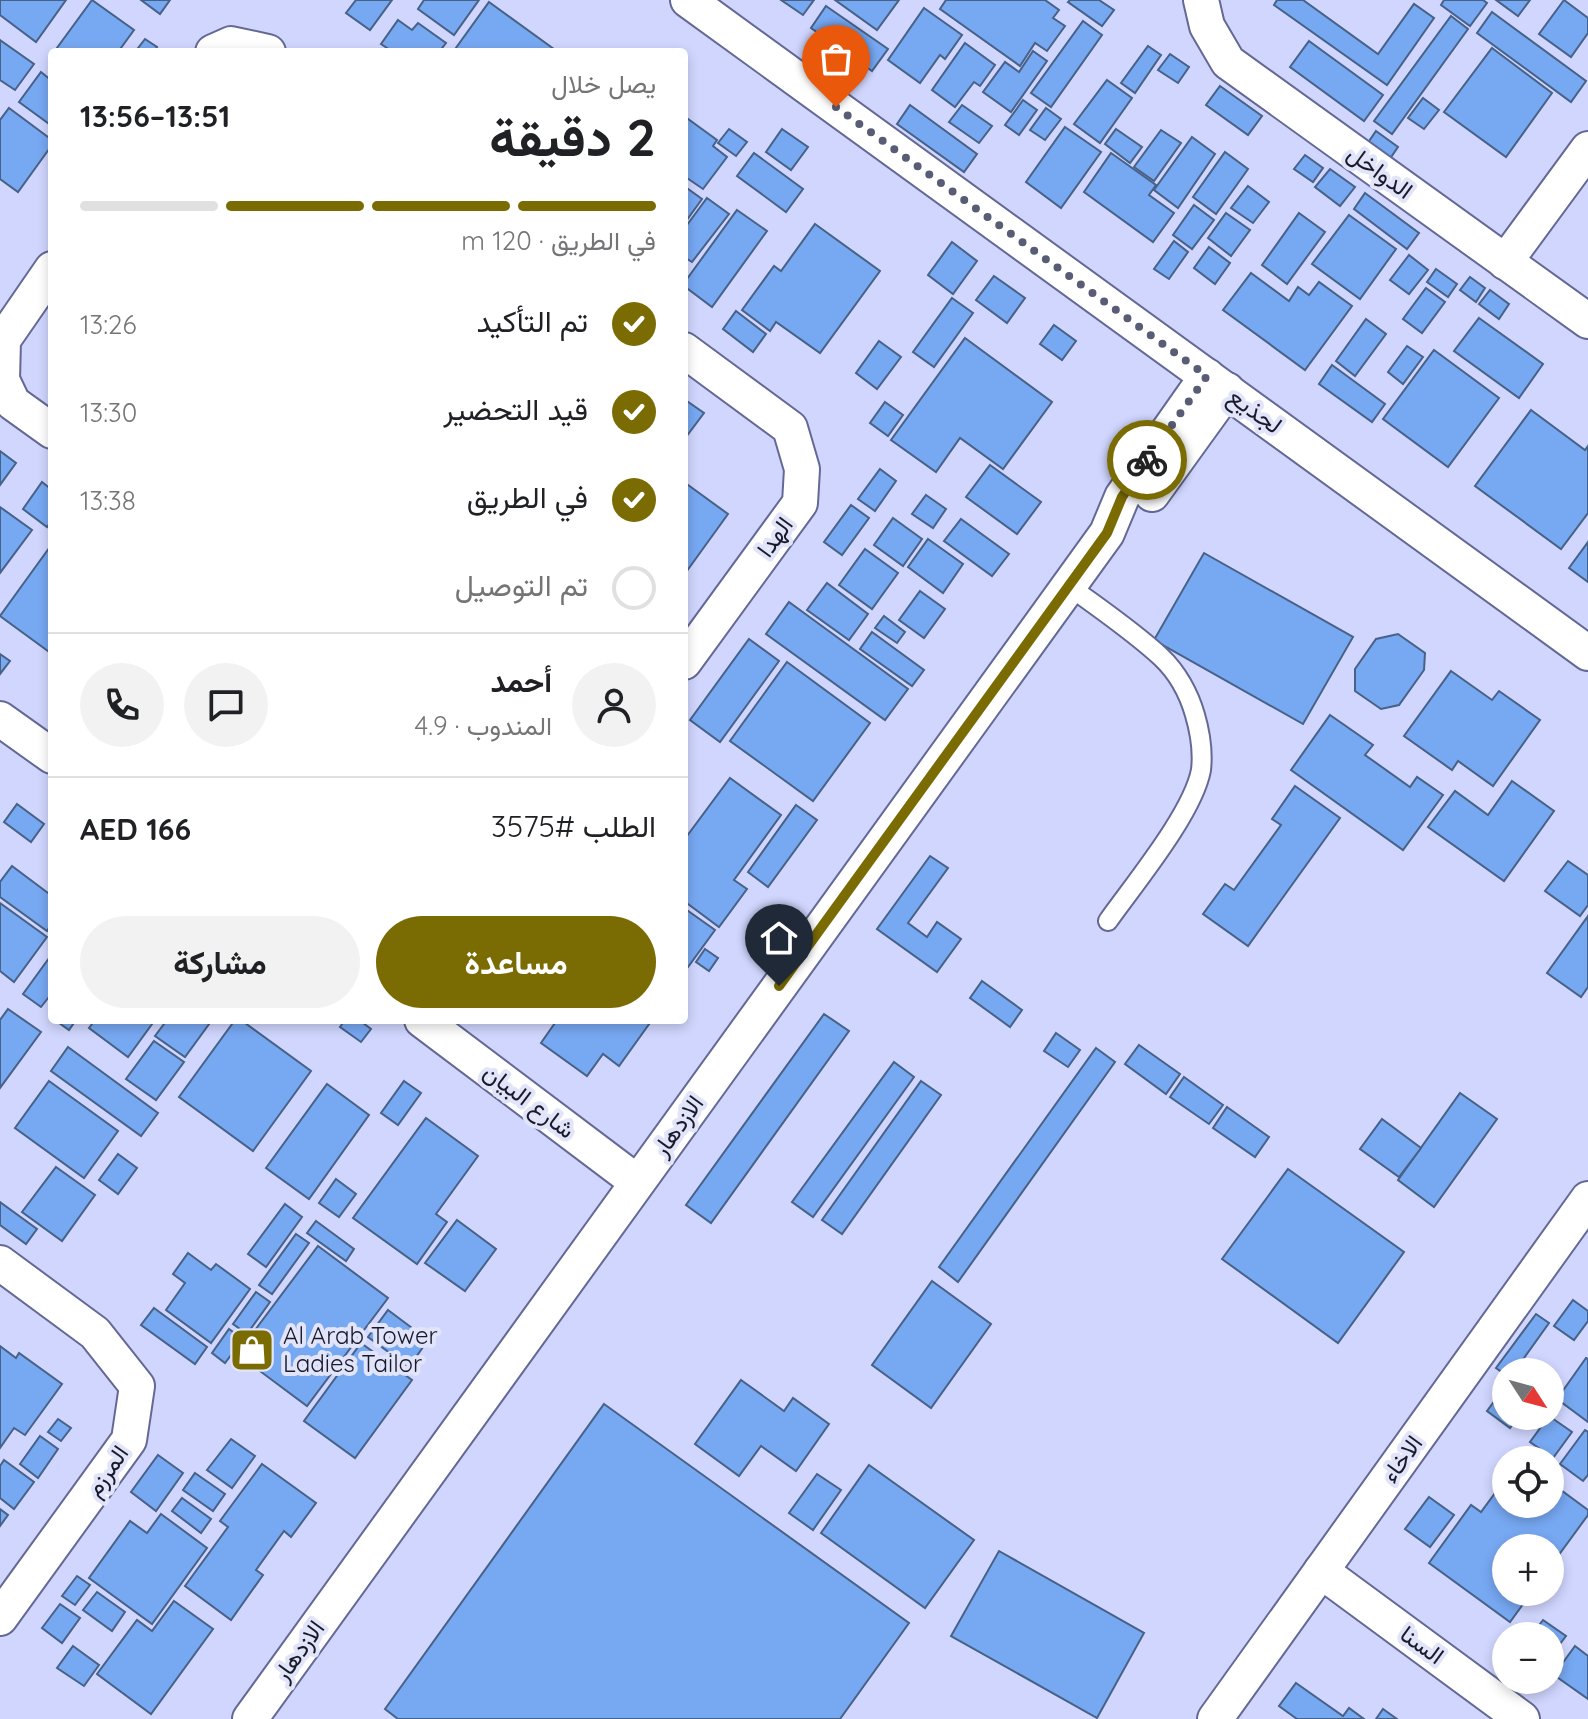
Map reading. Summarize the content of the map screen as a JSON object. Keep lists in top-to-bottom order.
{
  "streets": {
    "street": [
      "الدواخل",
      "لجذيع",
      "الهدا",
      "شارع البيان",
      "الازدهار",
      "الاخاء",
      "المرزم",
      "السنا"
    ]
  },
  "crossings": [
    ["لجذيع", "الازدهار"],
    ["شارع البيان", "الازدهار"],
    ["الاخاء", "السنا"]
  ],
  "places": {
    "shop": ["Al Arab Tower Ladies Tailor"]
  },
  "north": "bottom right",
  "page": {
    "heading": ["2 دقيقة", "يصل خلال", "13:51–13:56"],
    "panel": [
      "أحمد",
      "المندوب · 4.9",
      "الطلب #3575",
      "AED 166"
    ],
    "bar": "في الطريق · 120 m",
    "list": [
      ["تم التأكيد", "13:26"],
      ["قيد التحضير", "13:30"],
      ["في الطريق", "13:38"],
      "تم التوصيل"
    ],
    "buttons": ["مساعدة", "مشاركة"],
    "map_buttons": ["+", "−"]
  }
}
